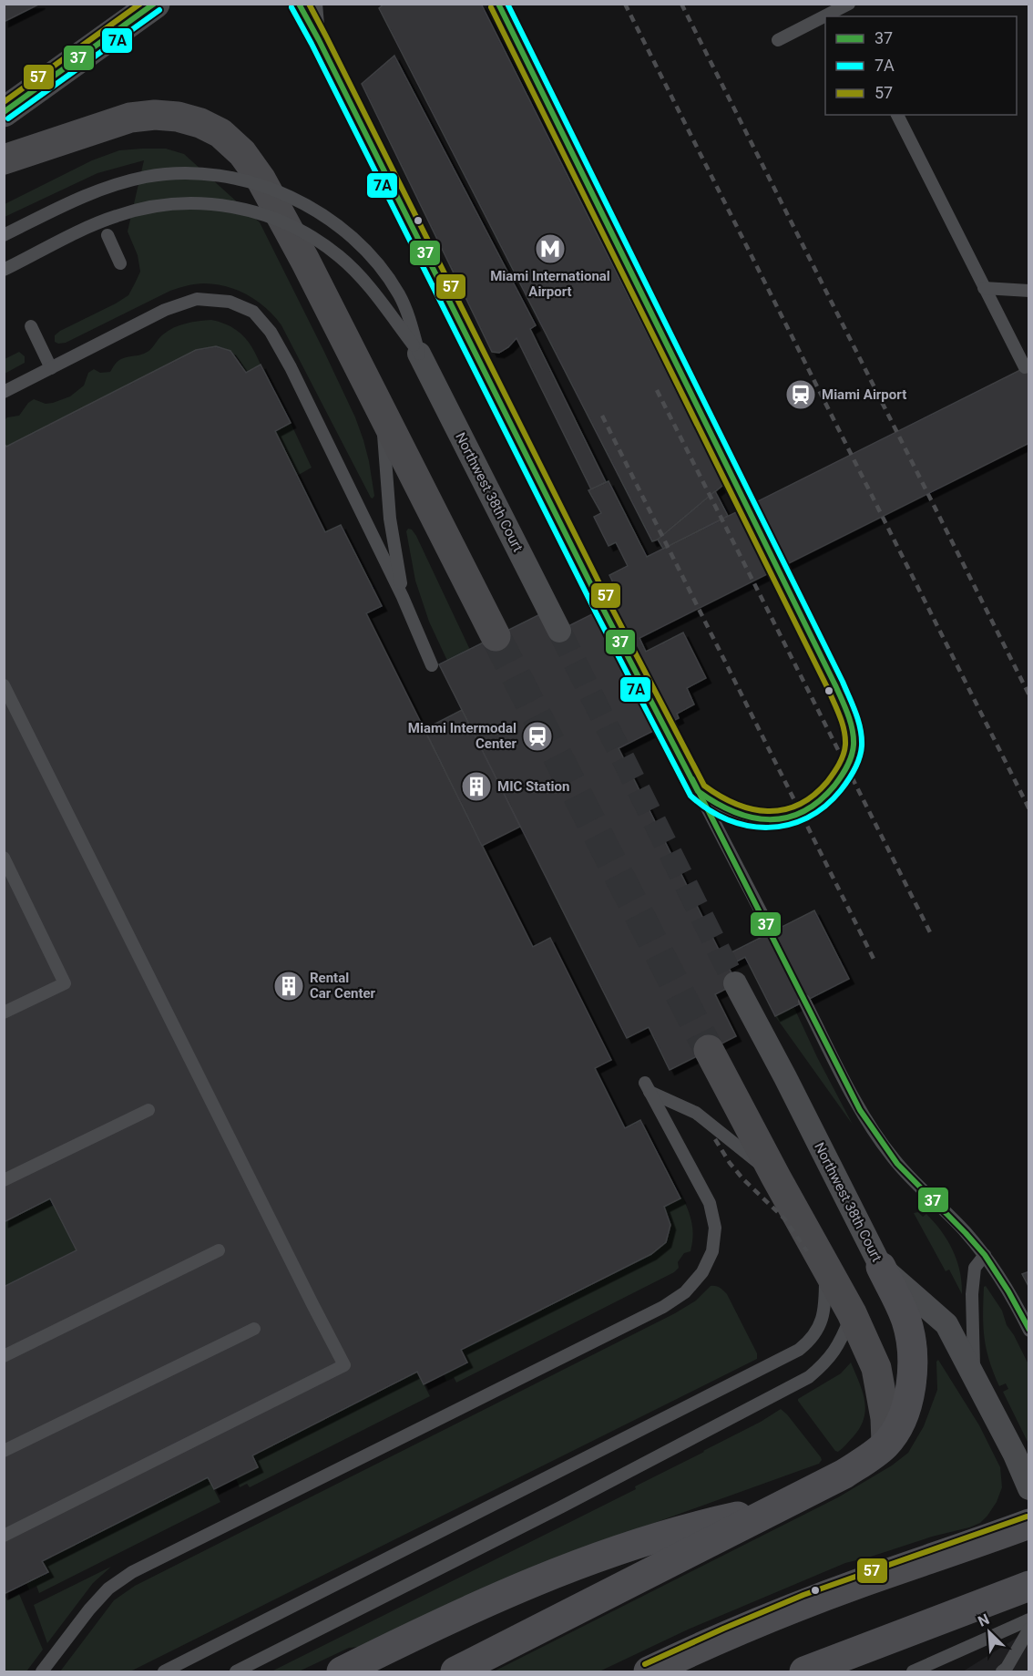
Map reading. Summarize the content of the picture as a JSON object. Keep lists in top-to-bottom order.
{
  "streets": {
    "street": ["Northwest 38th Court"]
  },
  "places": {
    "metro station": ["Miami International Airport"],
    "station": ["Miami Airport", "Miami Intermodal Center"],
    "building": ["MIC Station", "Rental Car Center"]
  },
  "lines": ["transit line 37", "transit line 7A", "transit line 57"],
  "legend": ["37", "7A", "57"],
  "north": "top left"
}
